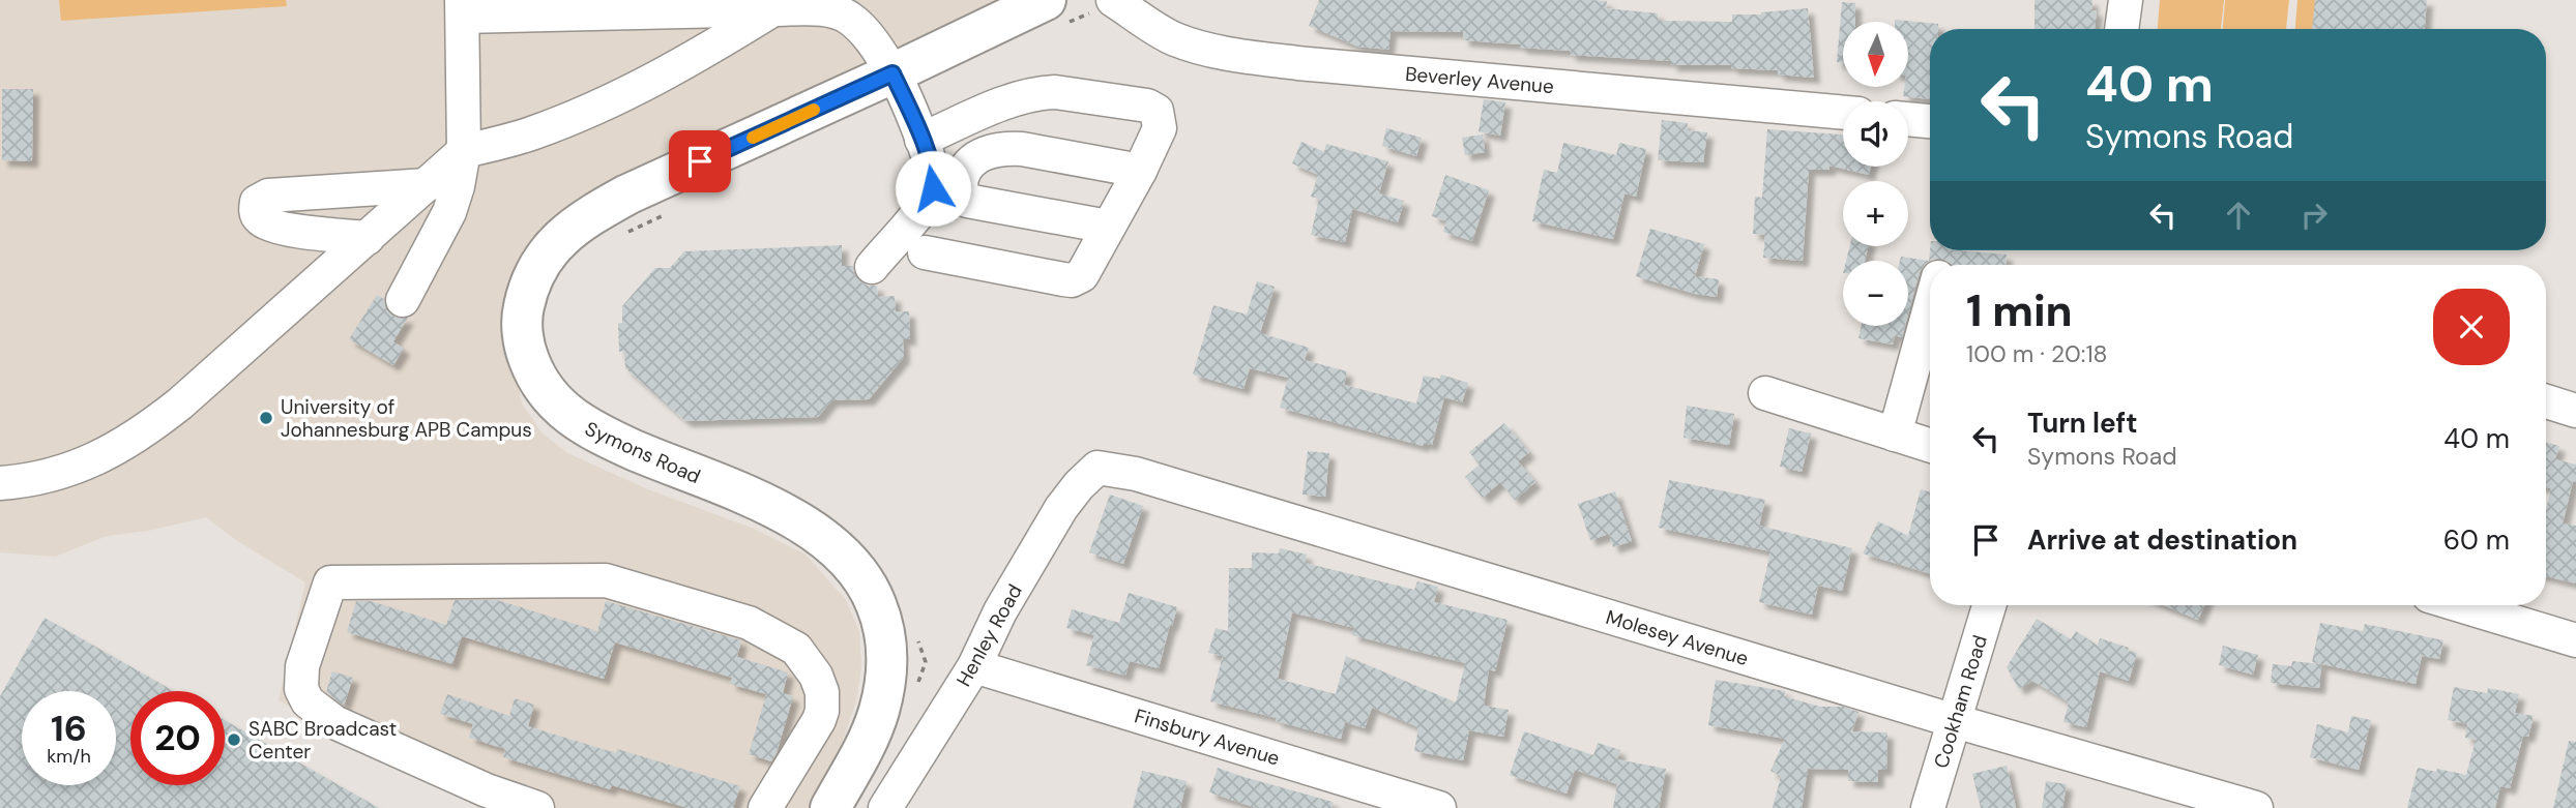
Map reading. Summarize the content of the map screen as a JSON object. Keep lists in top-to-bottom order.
{
  "streets": {
    "main road": ["Symons Road"],
    "street": [
      "Beverley Avenue",
      "Henley Road",
      "Molesey Avenue",
      "Cookham Road",
      "Finsbury Avenue"
    ]
  },
  "crossings": [
    ["Henley Road", "Molesey Avenue"],
    ["Henley Road", "Finsbury Avenue"],
    ["Molesey Avenue", "Cookham Road"]
  ],
  "places": ["University of Johannesburg APB Campus", "SABC Broadcast Center"],
  "north": "bottom",
  "page": {
    "map_buttons": ["+", "−"],
    "turn": ["40 m", "Symons Road"],
    "heading": ["1 min", "100 m · 20:18"],
    "list": [
      {
        "name": "Turn left",
        "note": "Symons Road",
        "value": "40 m"
      },
      {
        "name": "Arrive at destination",
        "value": "60 m"
      }
    ],
    "speed": "16 km/h",
    "limit": "20"
  }
}
